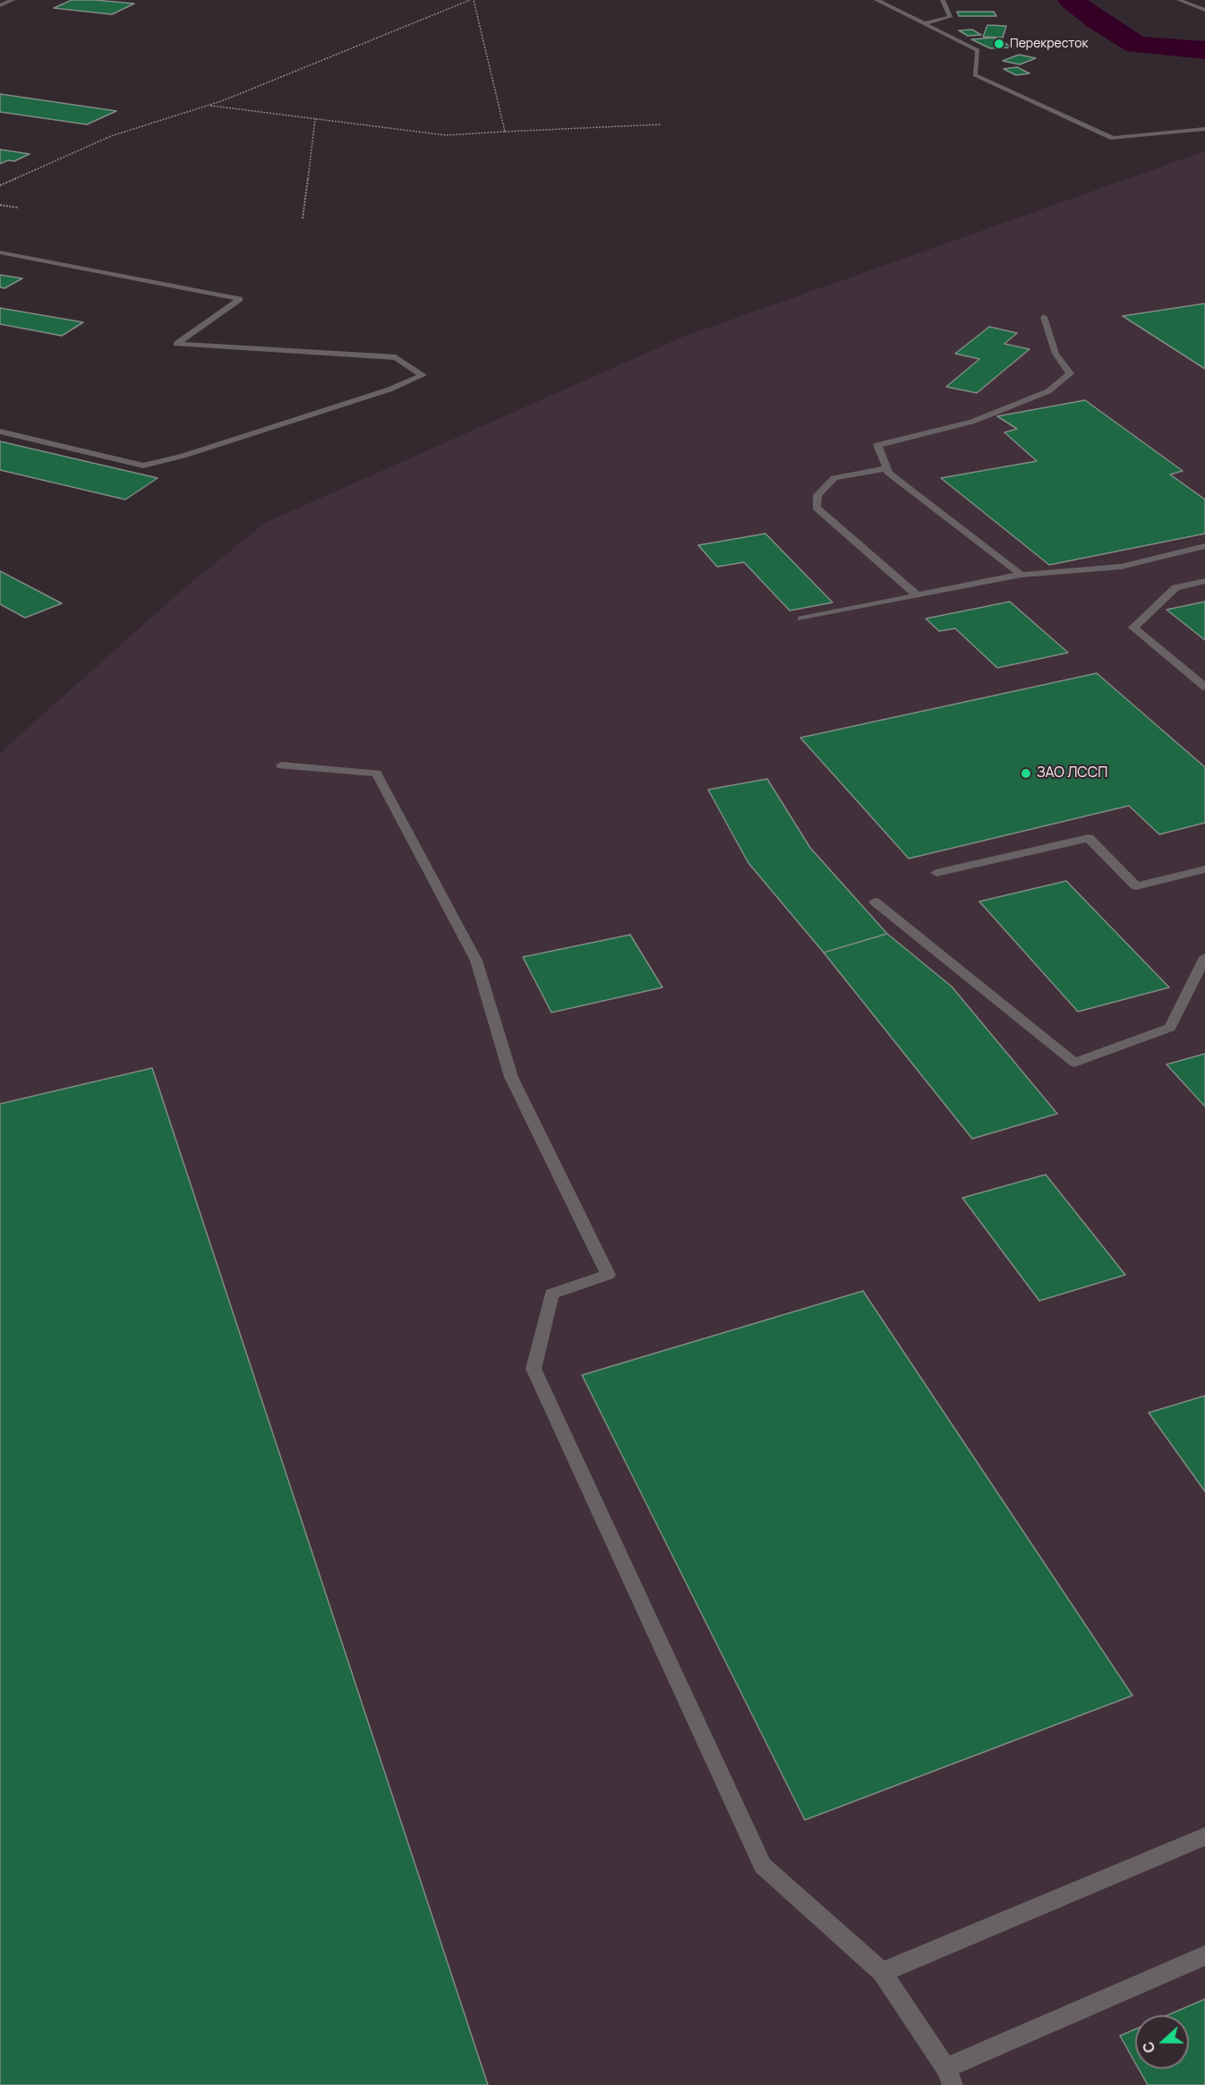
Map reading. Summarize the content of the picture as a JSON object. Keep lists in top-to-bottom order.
{
  "places": ["Перекресток", "ЗАО ЛССП"],
  "north": "left"
}
